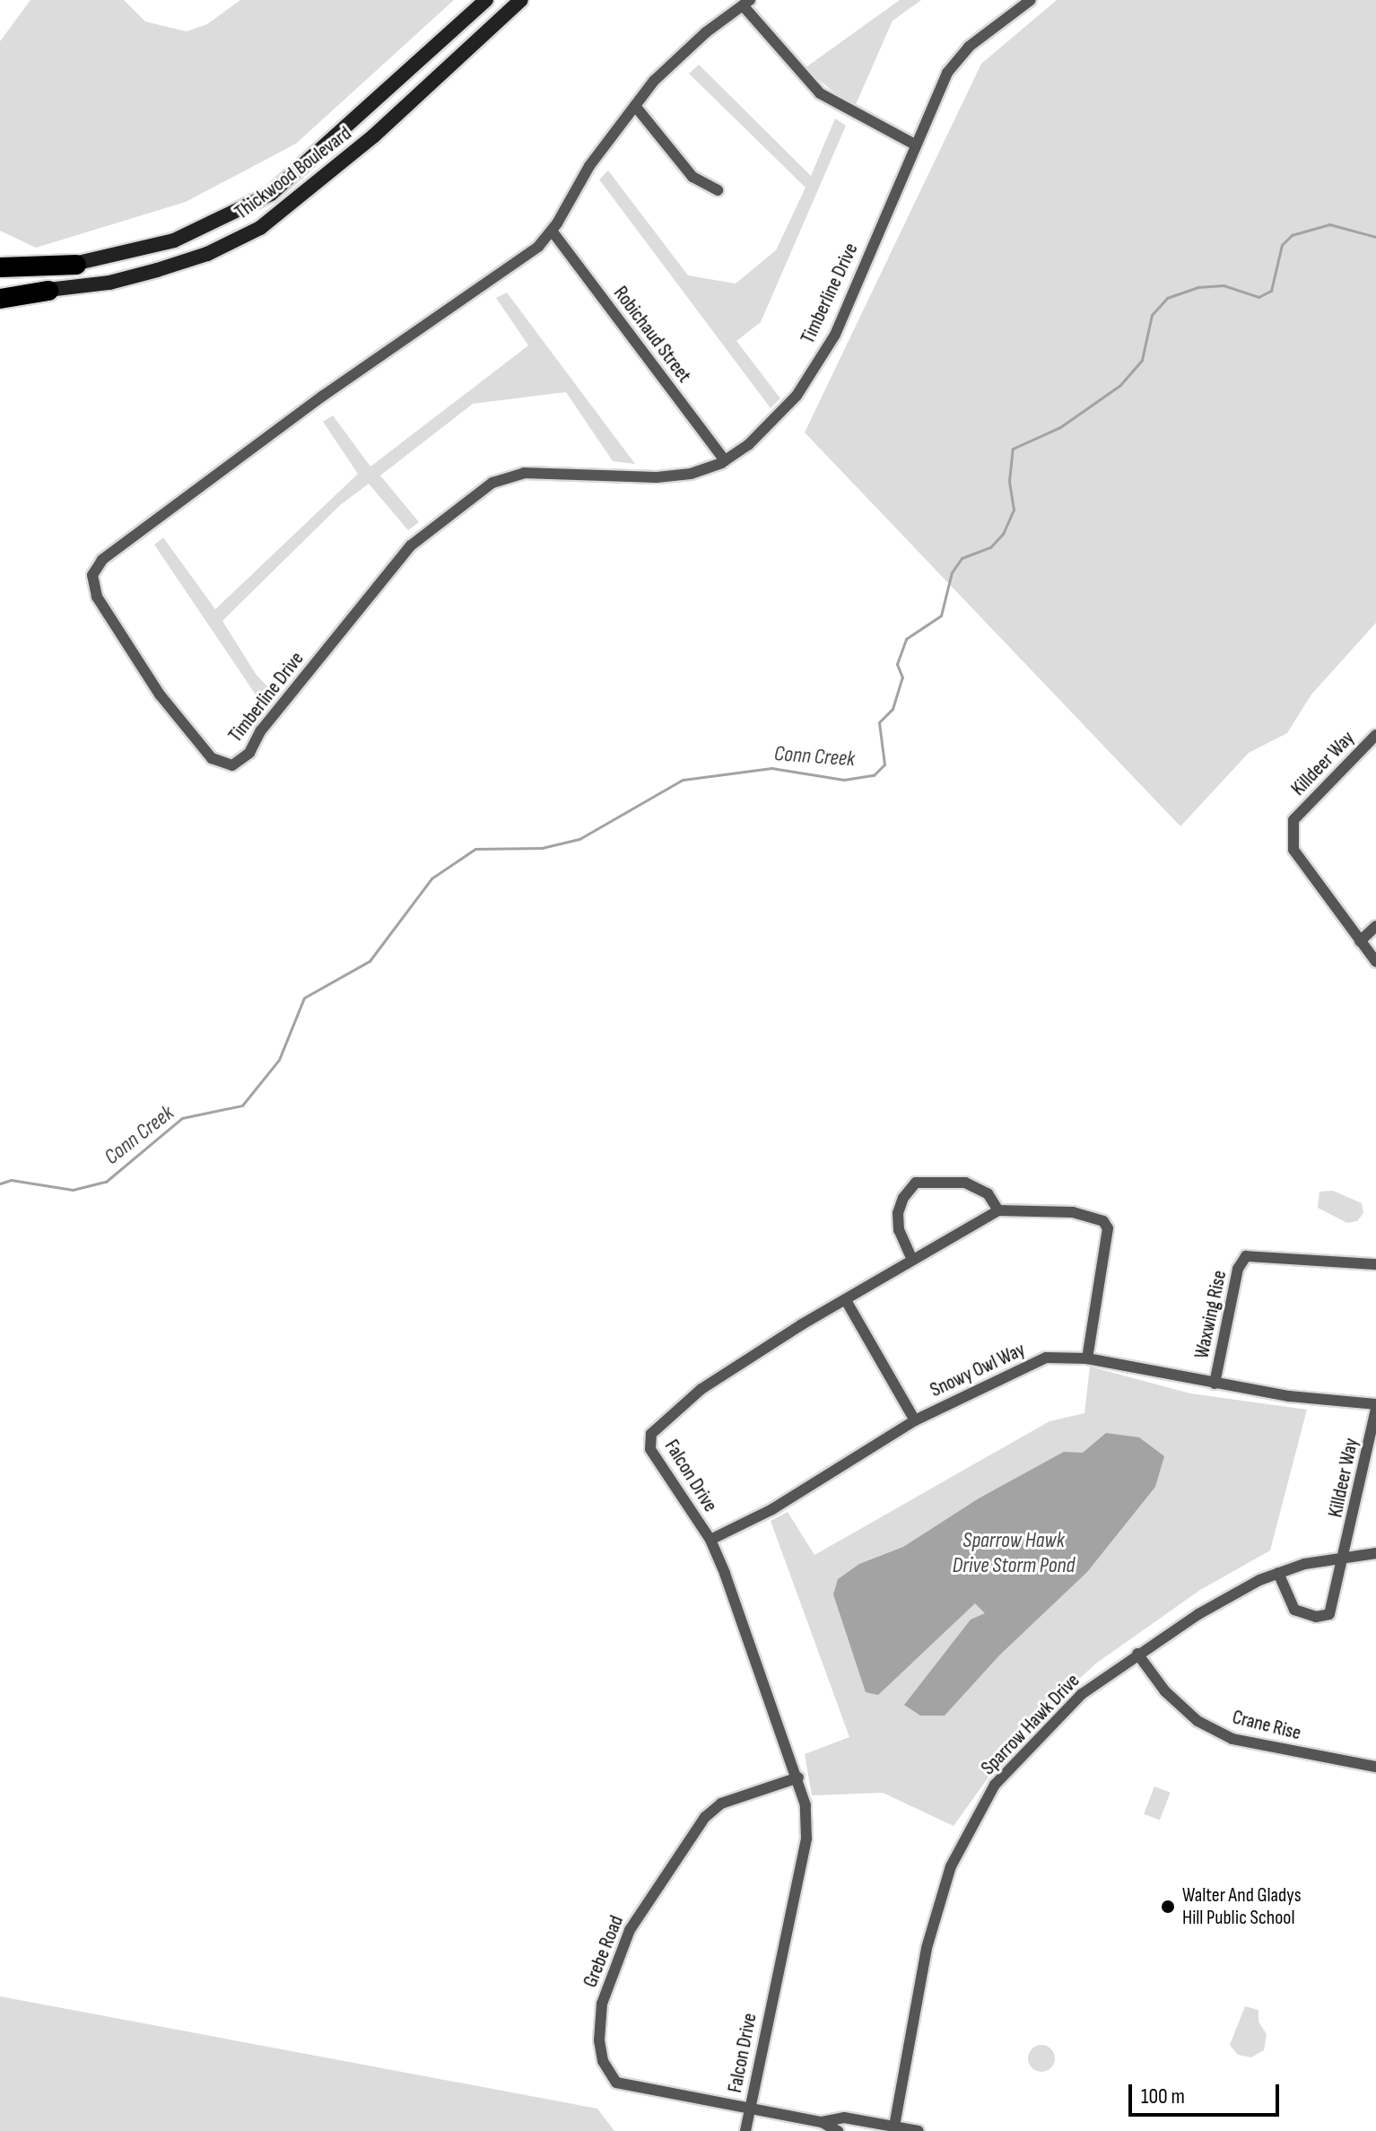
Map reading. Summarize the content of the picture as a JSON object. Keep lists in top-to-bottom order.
{
  "streets": {
    "main road": ["Thickwood Boulevard"],
    "street": [
      "Timberline Drive",
      "Robichaud Street",
      "Killdeer Way",
      "Waxwing Rise",
      "Snowy Owl Way",
      "Falcon Drive",
      "Sparrow Hawk Drive",
      "Crane Rise",
      "Grebe Road"
    ]
  },
  "crossings": [
    ["Timberline Drive", "Robichaud Street"],
    ["Killdeer Way", "Snowy Owl Way"],
    ["Killdeer Way", "Sparrow Hawk Drive"],
    ["Waxwing Rise", "Snowy Owl Way"],
    ["Snowy Owl Way", "Falcon Drive"],
    ["Falcon Drive", "Grebe Road"],
    ["Sparrow Hawk Drive", "Crane Rise"]
  ],
  "water": ["Conn Creek", "Sparrow Hawk Drive Storm Pond"],
  "places": ["Walter And Gladys Hill Public School"],
  "scale_bar": "100 m"
}
